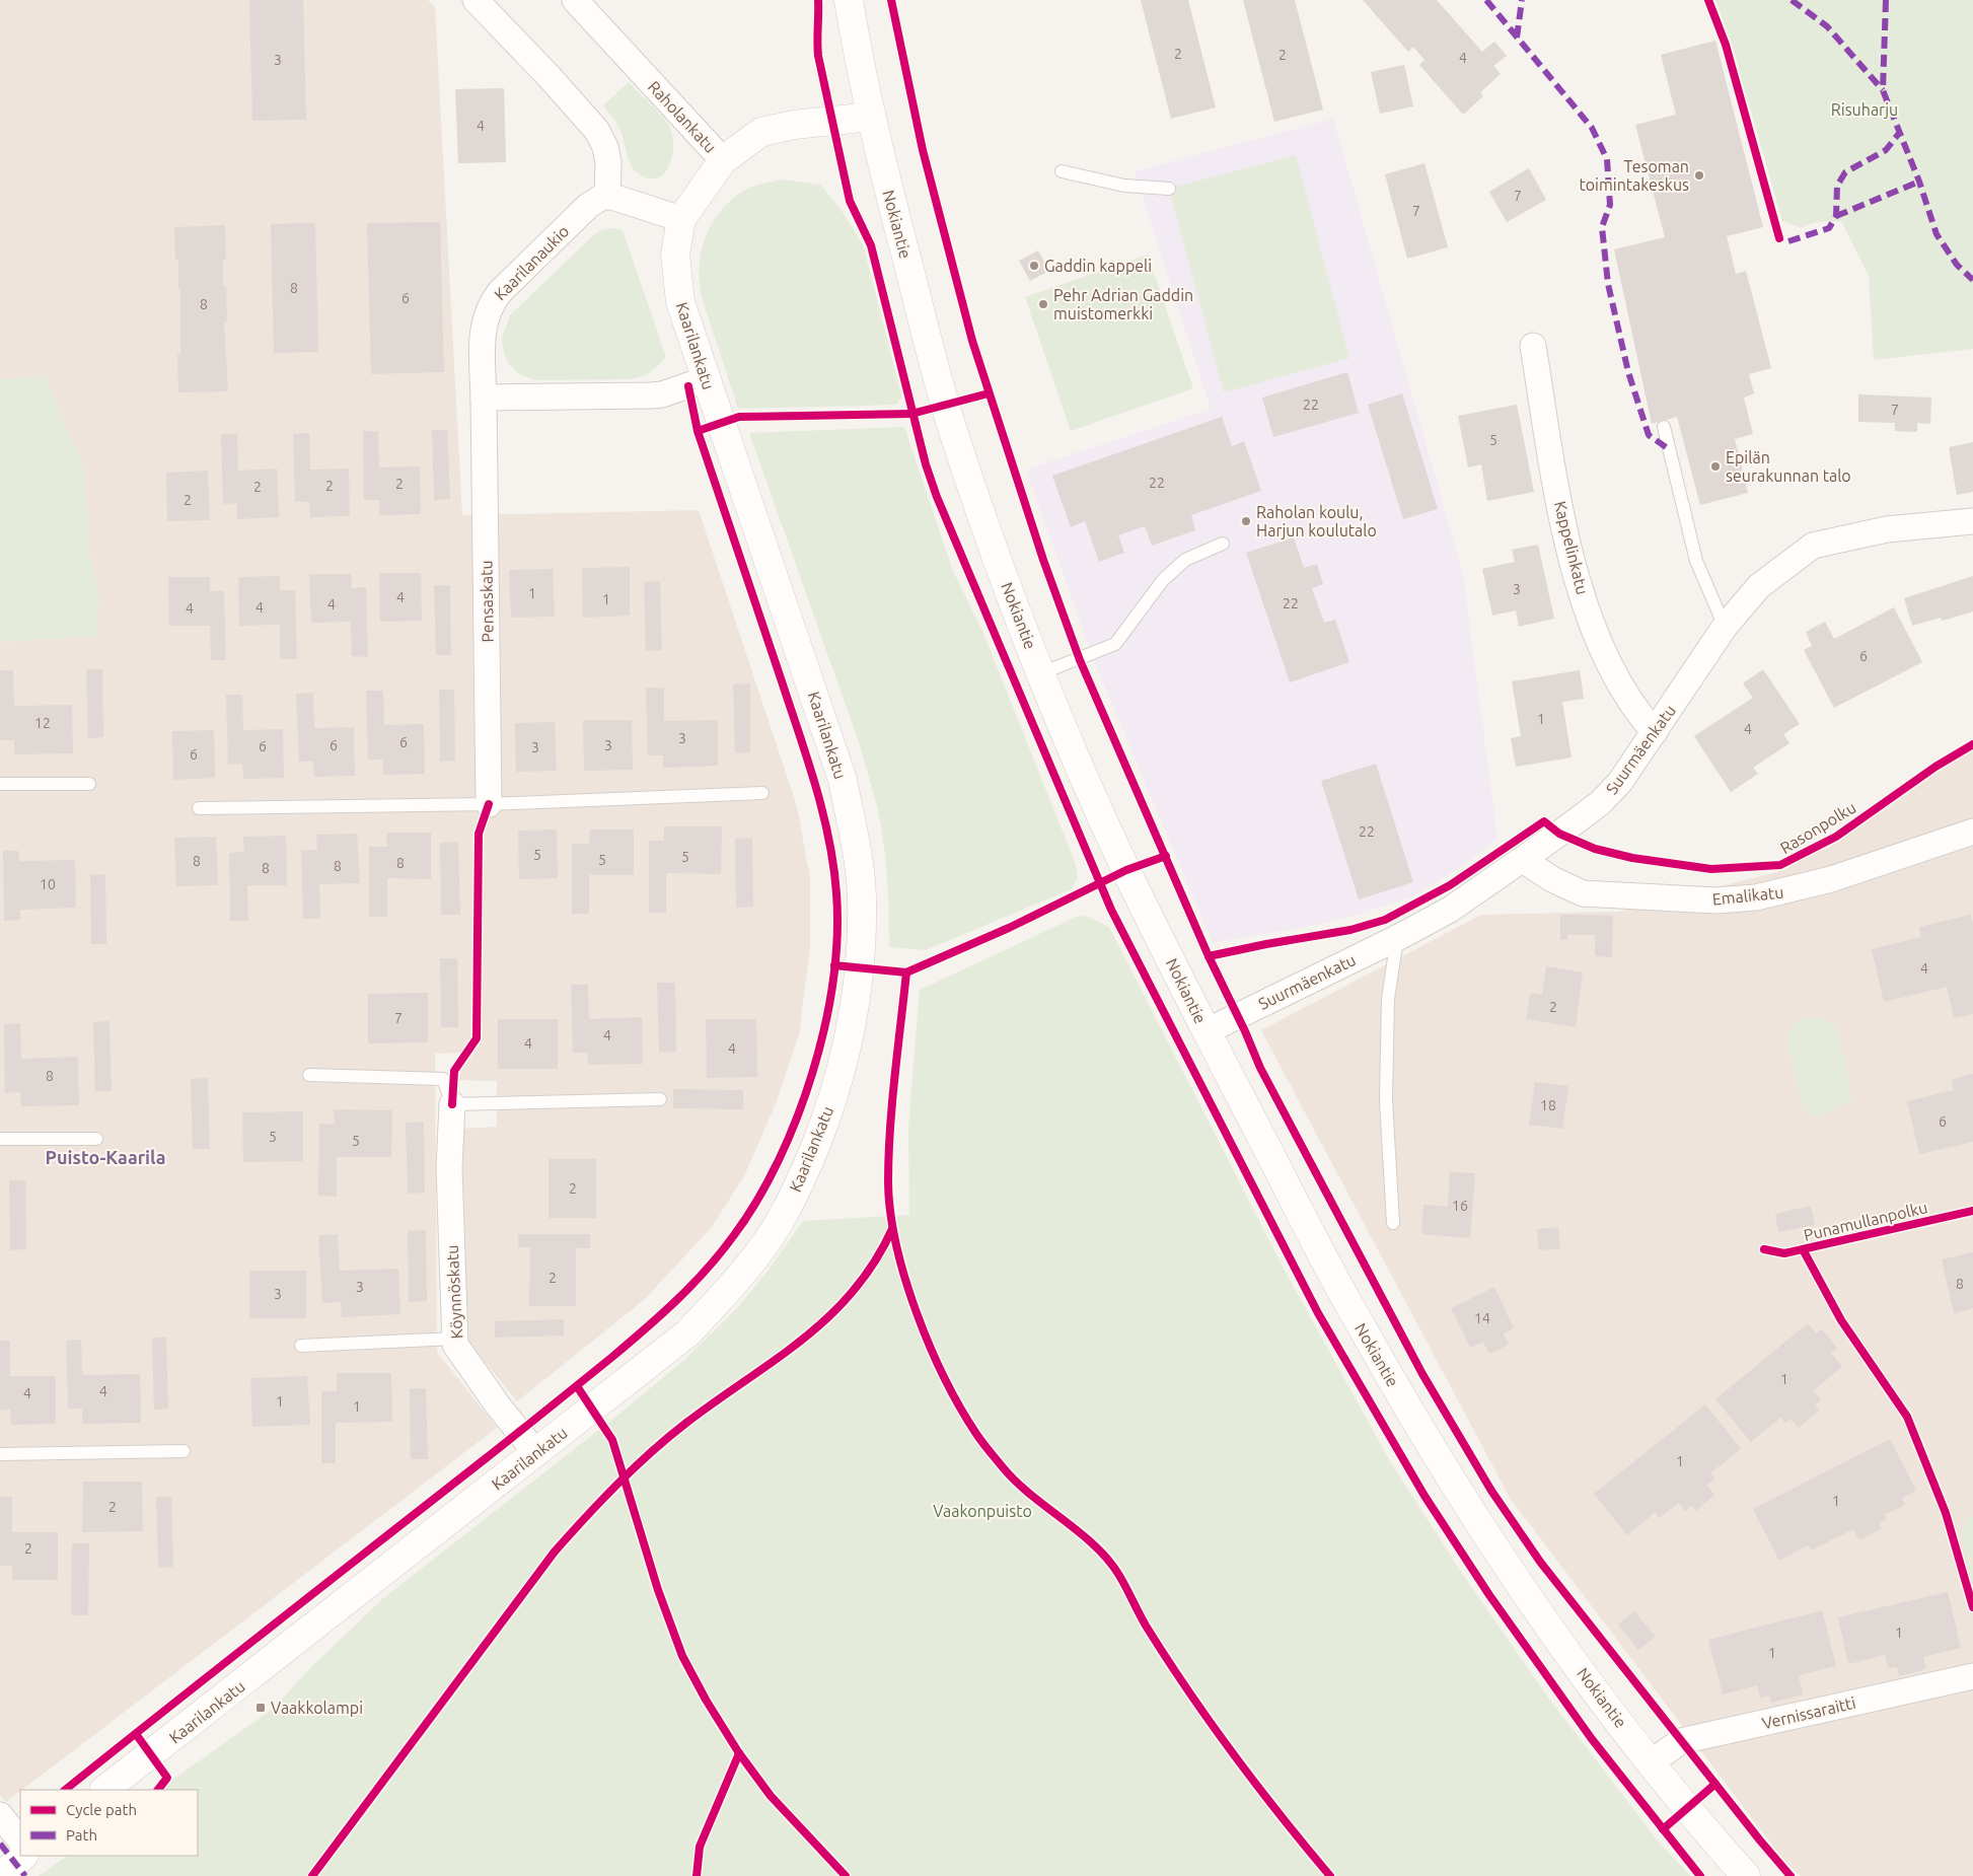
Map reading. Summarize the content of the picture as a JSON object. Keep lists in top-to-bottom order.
{
  "streets": {
    "street": [
      "Raholankatu",
      "Nokiantie",
      "Kaarilanaukio",
      "Kaarilankatu",
      "Kappelinkatu",
      "Pensaskatu",
      "Suurmäenkatu",
      "Emalikatu",
      "Köynnöskatu",
      "Vernissaraitti"
    ],
    "cycle path": ["Rasonpolku", "Punamullanpolku"]
  },
  "crossings": [
    ["Raholankatu", "Nokiantie"],
    ["Nokiantie", "Suurmäenkatu"],
    ["Nokiantie", "Vernissaraitti"],
    ["Kaarilanaukio", "Pensaskatu"],
    ["Kaarilankatu", "Köynnöskatu"],
    ["Kappelinkatu", "Suurmäenkatu"],
    ["Suurmäenkatu", "Emalikatu"]
  ],
  "districts": ["Puisto-Kaarila"],
  "parks": ["Risuharju", "Vaakonpuisto"],
  "places": {
    "other": [
      "Tesoman toimintakeskus",
      "Gaddin kappeli",
      "Pehr Adrian Gaddin muistomerkki",
      "Epilän seurakunnan talo",
      "Raholan koulu, Harjun koulutalo"
    ],
    "transit": ["Vaakkolampi"]
  },
  "house_numbers": [
    "2",
    "2",
    "4",
    "3",
    "4",
    "7",
    "7",
    "8",
    "6",
    "8",
    "22",
    "7",
    "5",
    "22",
    "2",
    "2",
    "2",
    "2",
    "3",
    "1",
    "4",
    "1",
    "22",
    "4",
    "4",
    "4",
    "6",
    "1",
    "12",
    "4",
    "3",
    "6",
    "6",
    "3",
    "6",
    "3",
    "6",
    "22",
    "5",
    "5",
    "5",
    "8",
    "8",
    "8",
    "8",
    "10",
    "4",
    "2",
    "7",
    "4",
    "4",
    "4",
    "8",
    "18",
    "6",
    "5",
    "5",
    "2",
    "16",
    "2",
    "8",
    "3",
    "3",
    "14",
    "1",
    "4",
    "4",
    "1",
    "1",
    "1",
    "1",
    "2",
    "2",
    "1",
    "1"
  ],
  "legend": ["Cycle path", "Path"]
}
